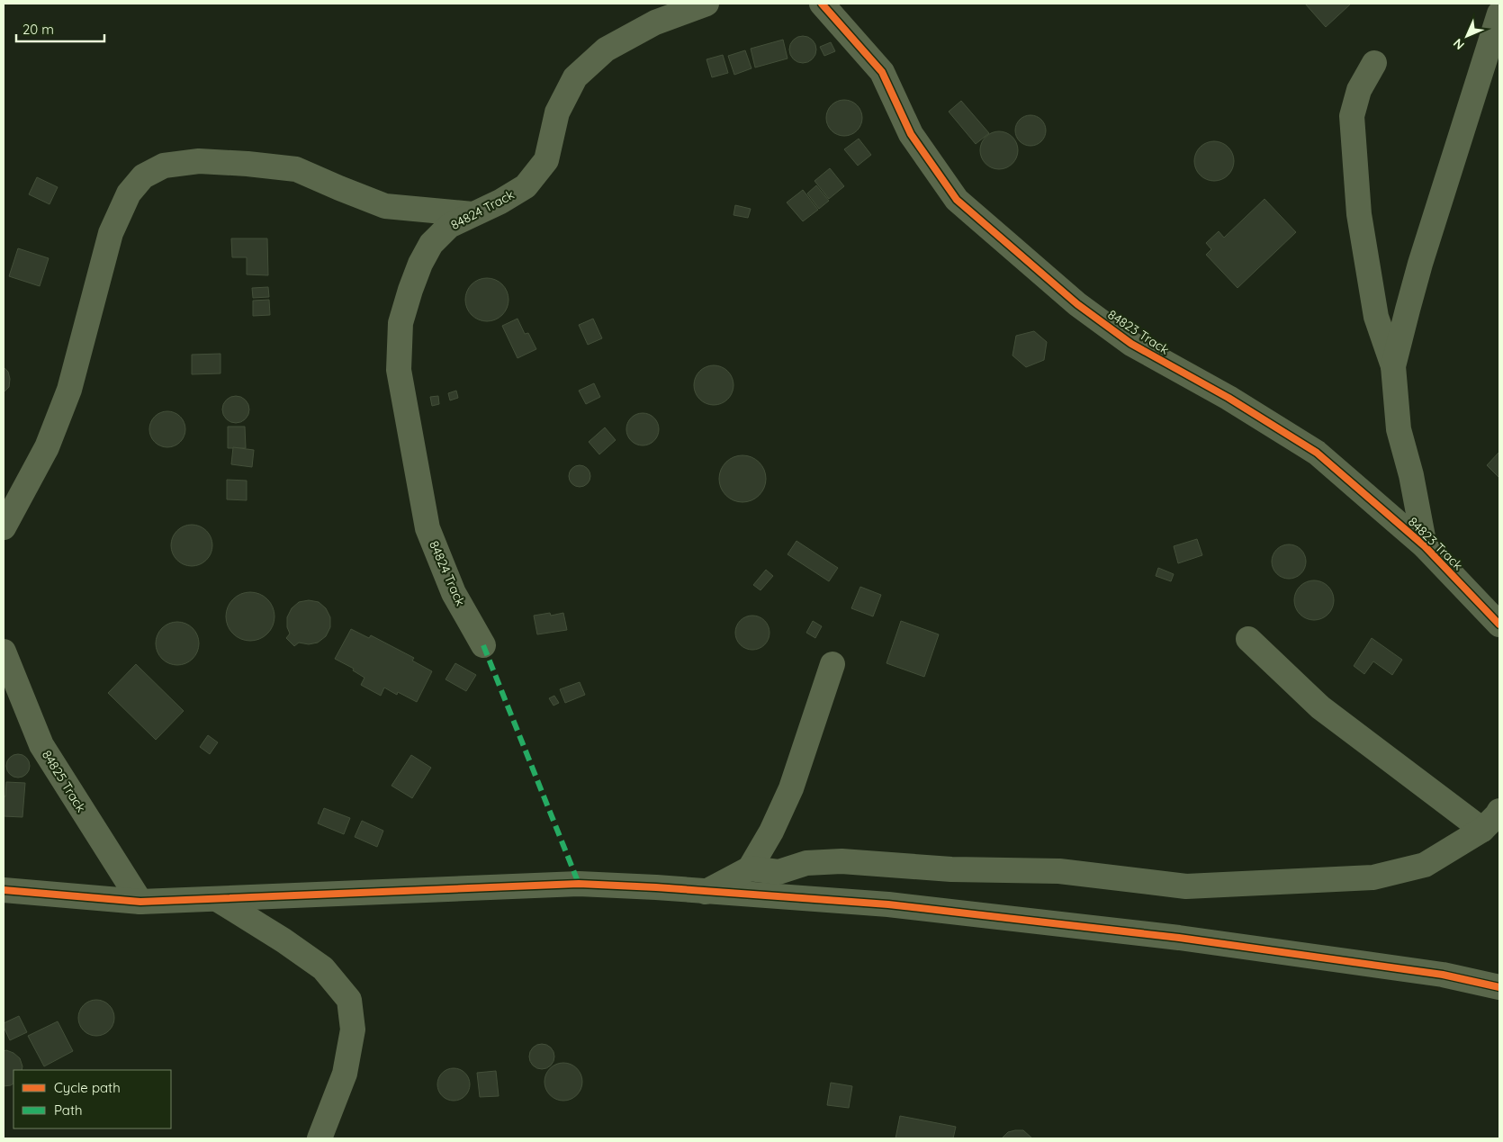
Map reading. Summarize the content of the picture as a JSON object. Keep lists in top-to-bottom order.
{
  "streets": {
    "street": ["84824 Track", "84823 Track", "84825 Track"]
  },
  "legend": ["Cycle path", "Path"],
  "scale_bar": "20 m",
  "north": "bottom left"
}
